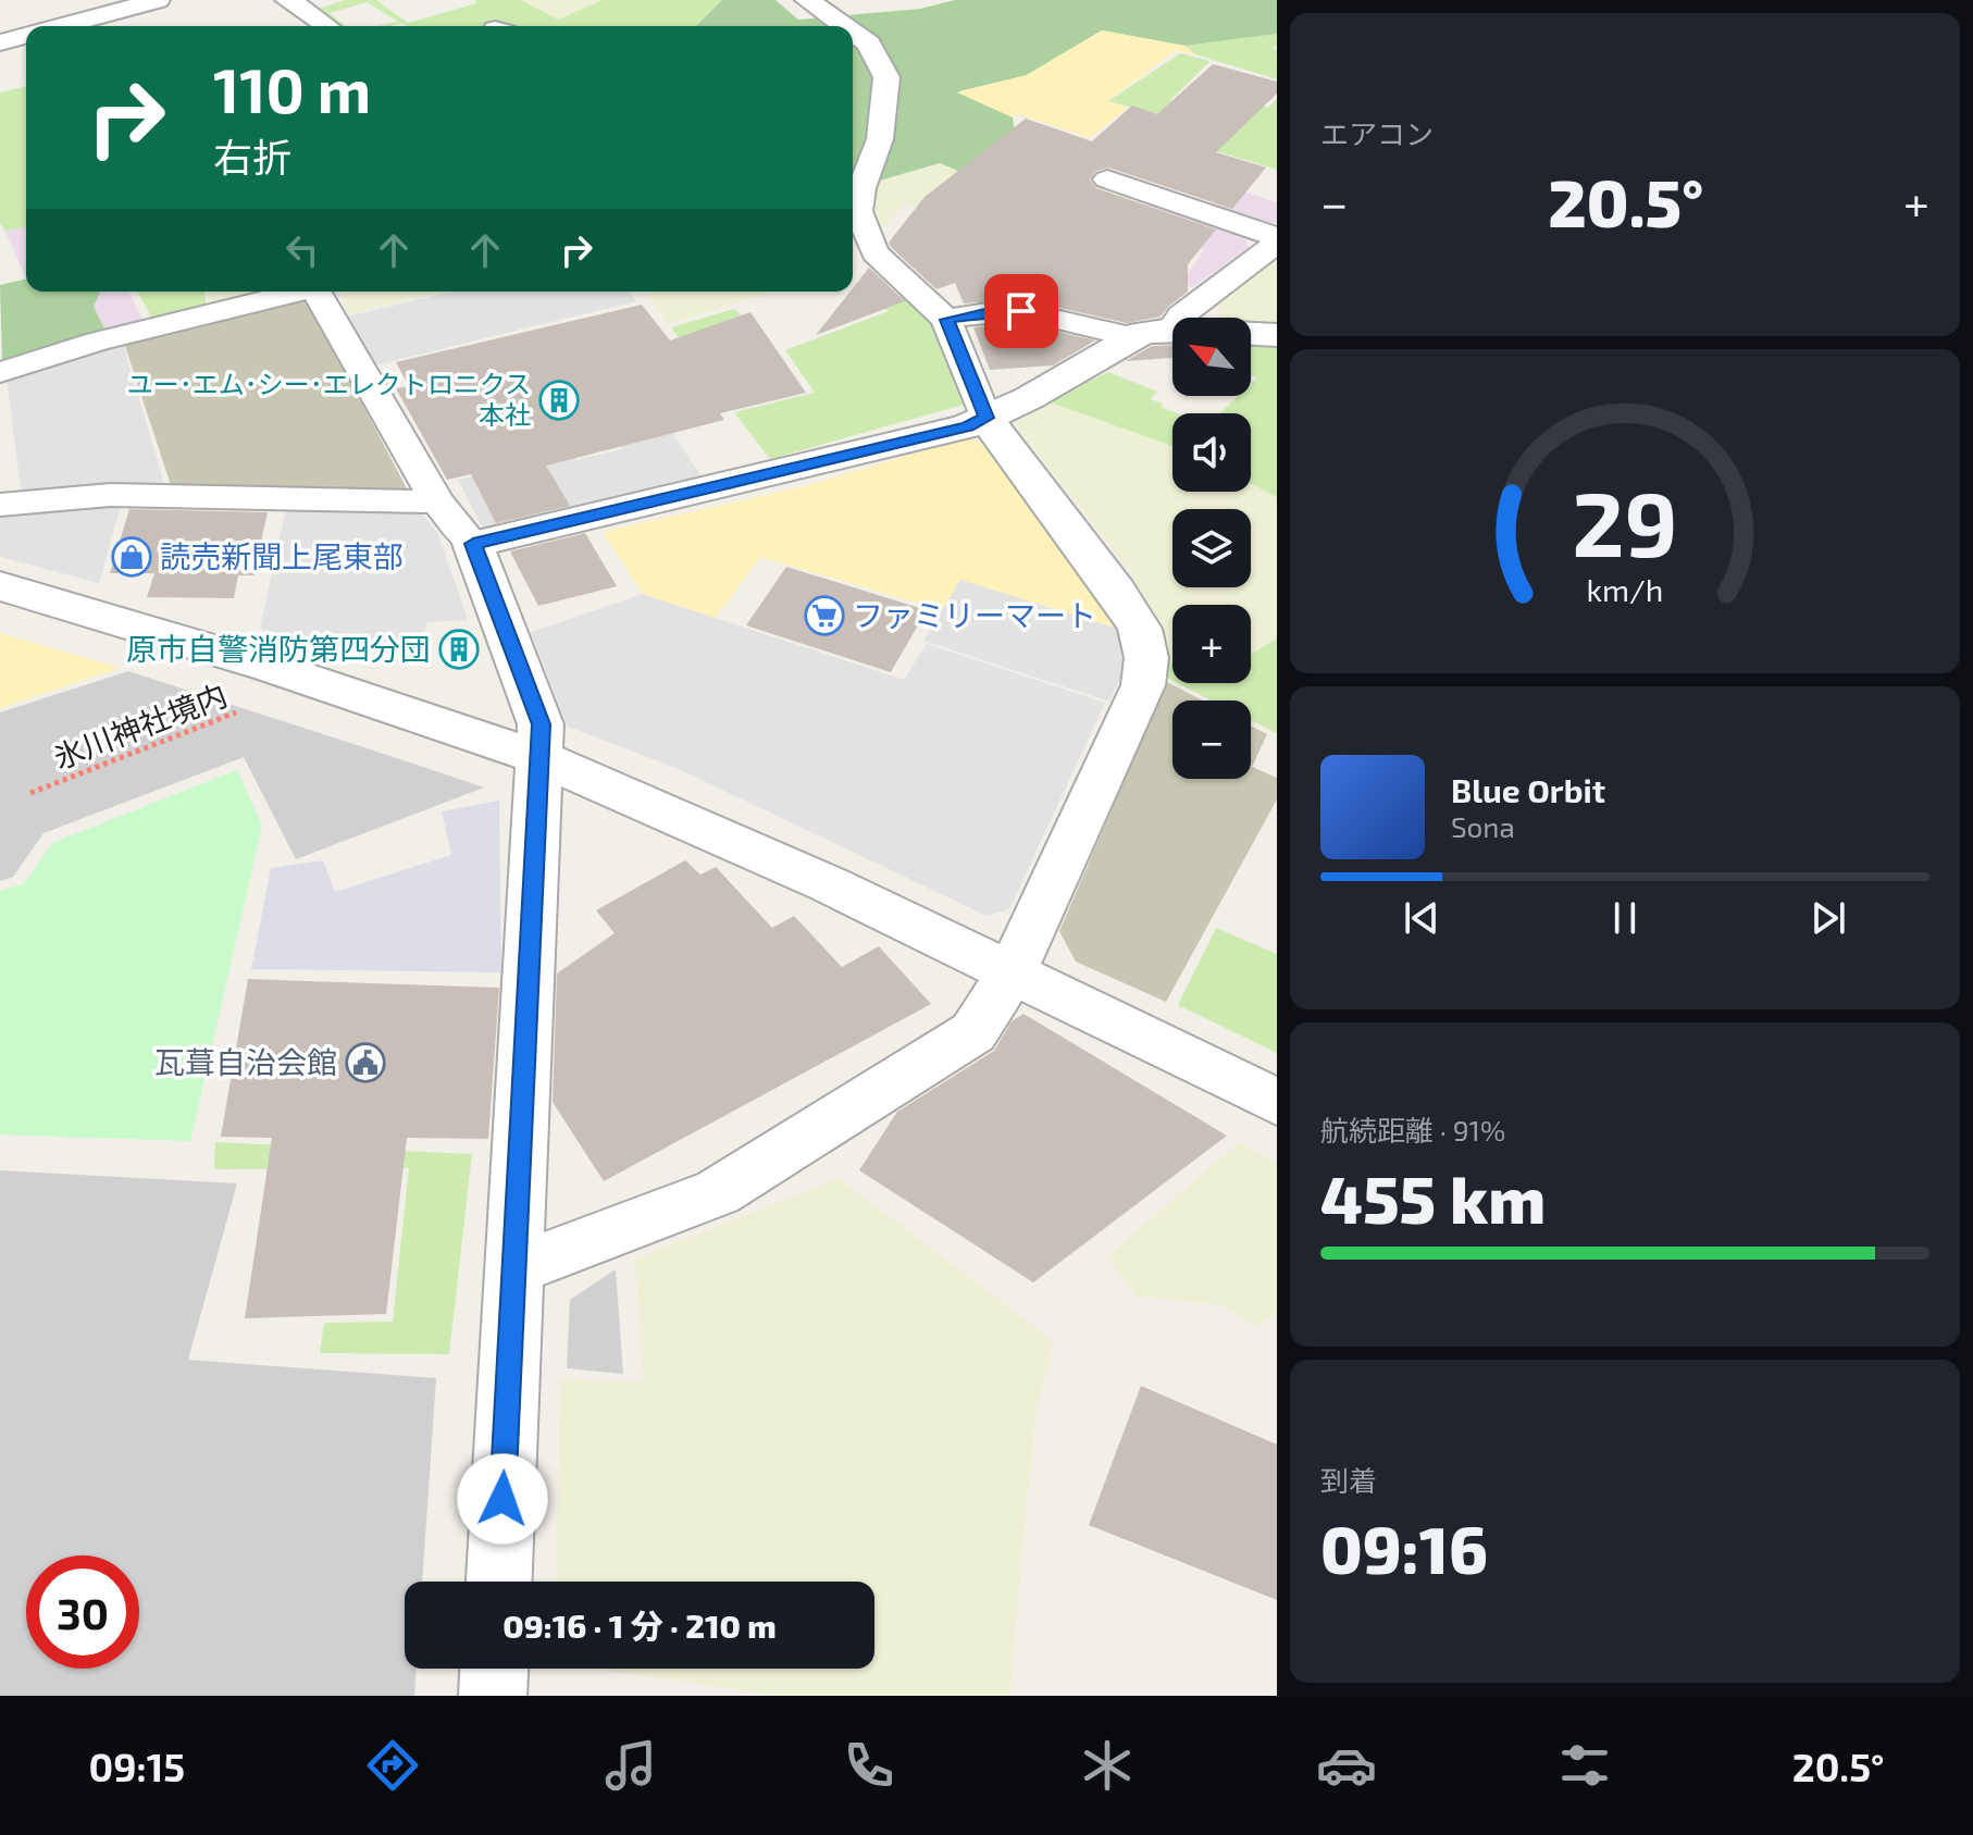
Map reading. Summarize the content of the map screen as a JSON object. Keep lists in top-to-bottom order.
{
  "streets": {
    "path": ["氷川神社境内"]
  },
  "places": {
    "building": ["ユー･エム･シー･エレクトロニクス 本社", "原市自警消防第四分団"],
    "shop": ["読売新聞上尾東部"],
    "supermarket": ["ファミリーマート"],
    "public building": ["瓦葺自治会館"]
  },
  "north": "top left",
  "page": {
    "tile": [
      "エアコン",
      ["航続距離 · 91%", "455 km"],
      ["到着", "09:16"]
    ],
    "turn": ["110 m", "右折"],
    "heat": ["−", "20.5°", "+"],
    "map_buttons": ["+", "−"],
    "song": ["Blue Orbit", "Sona"],
    "limit": "30",
    "trip": "09:16 · 1 分 · 210 m",
    "tabs": ["09:15", "20.5°"],
    "gauge": ["29", "km/h"]
  }
}
